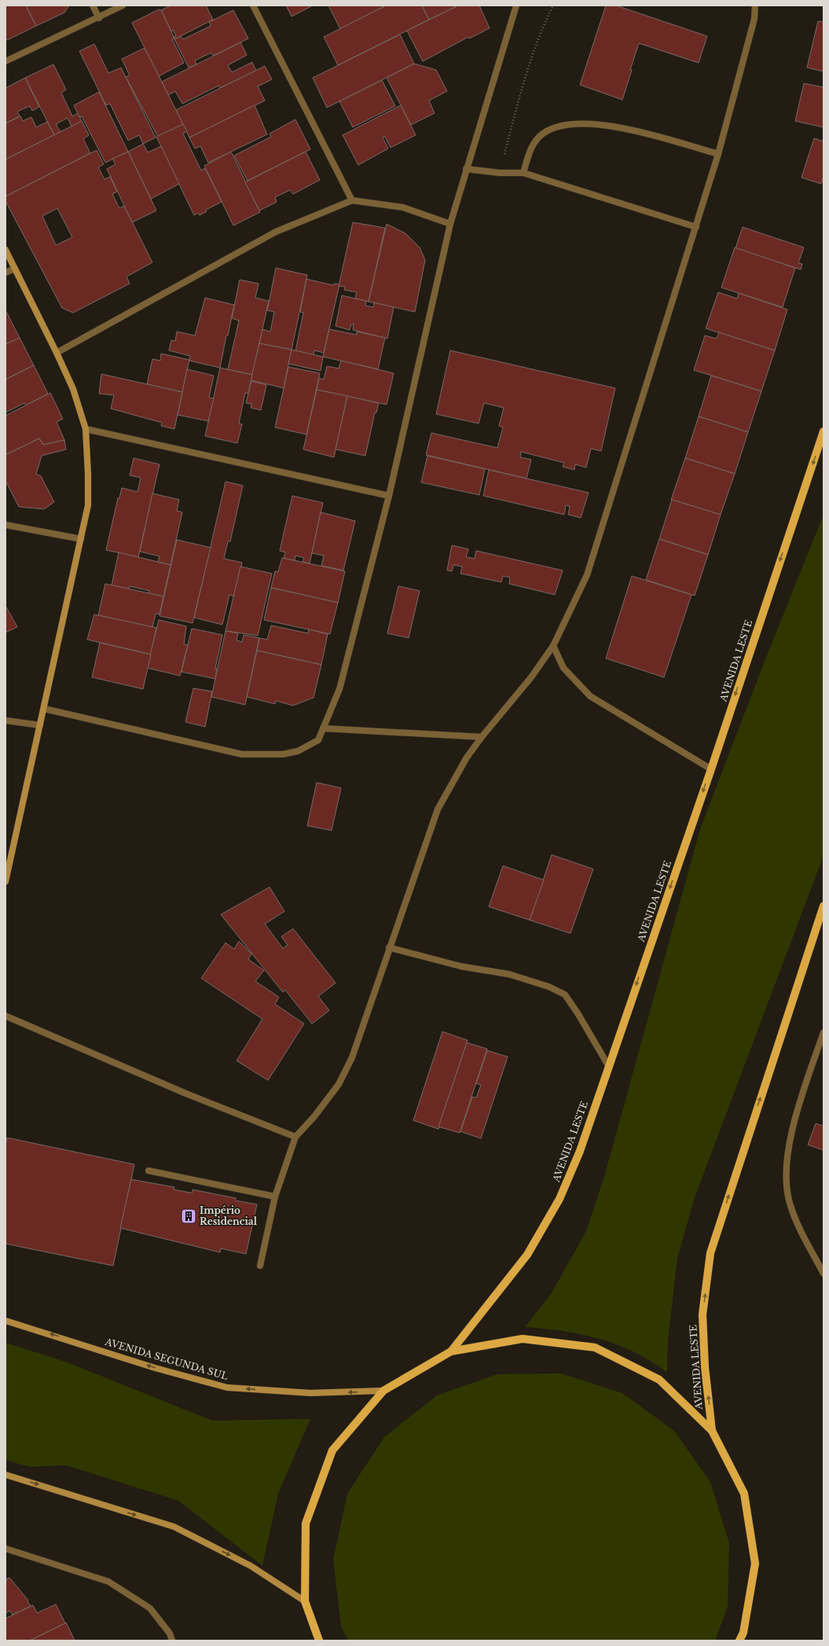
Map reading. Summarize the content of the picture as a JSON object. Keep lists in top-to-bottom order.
{
  "streets": {
    "main road": ["AVENIDA LESTE", "AVENIDA SEGUNDA SUL"]
  },
  "one_way": ["AVENIDA SEGUNDA SUL"],
  "places": {
    "building": ["Império Residencial"]
  }
}
